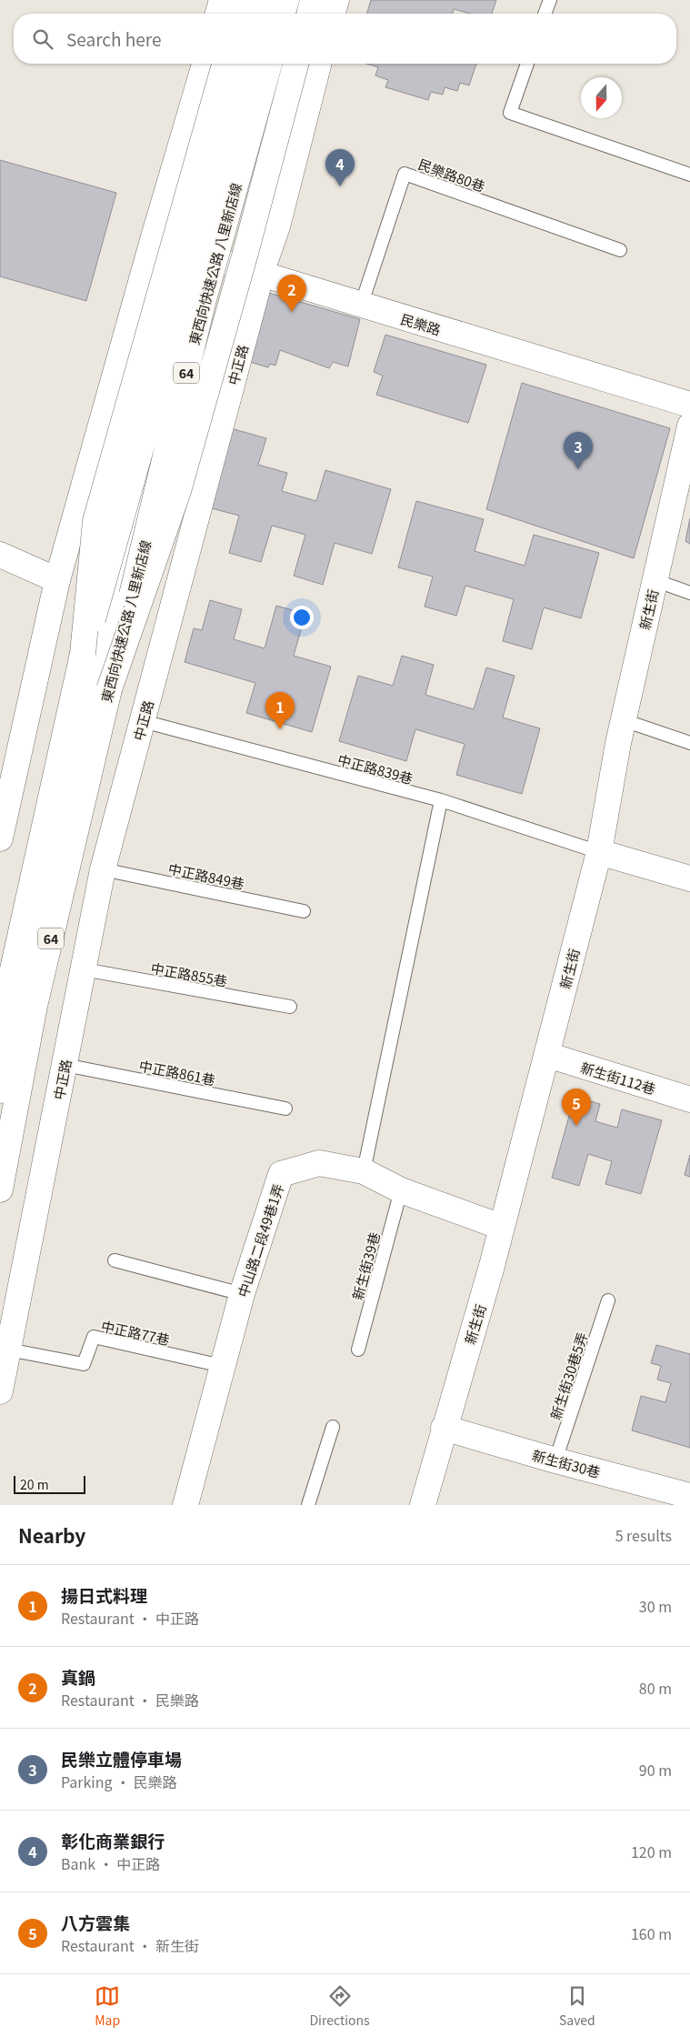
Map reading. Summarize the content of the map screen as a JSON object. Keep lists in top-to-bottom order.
{
  "streets": {
    "main road": [
      "東西向快速公路 八里新店線",
      "民樂路",
      "中正路",
      "64",
      "新生街",
      "新生街112巷",
      "中山路二段49巷1弄",
      "新生街30巷"
    ],
    "lane": [
      "民樂路80巷",
      "中正路839巷",
      "中正路849巷",
      "中正路855巷",
      "中正路861巷",
      "新生街39巷",
      "中正路77巷",
      "新生街30巷5弄"
    ]
  },
  "crossings": [
    ["民樂路80巷", "民樂路"],
    ["民樂路", "中正路"],
    ["中正路", "中正路839巷"],
    ["中正路", "中正路849巷"],
    ["中正路", "中正路855巷"],
    ["中正路", "中正路861巷"],
    ["中正路", "中正路77巷"],
    ["新生街", "中正路839巷"],
    ["新生街", "新生街112巷"],
    ["新生街", "中山路二段49巷1弄"],
    ["新生街", "新生街30巷"],
    ["中山路二段49巷1弄", "新生街39巷"],
    ["中山路二段49巷1弄", "中正路77巷"],
    ["新生街30巷5弄", "新生街30巷"]
  ],
  "scale_bar": "20 m",
  "north": "bottom",
  "page": {
    "search": "Search here",
    "pins": [
      "4",
      "2",
      "3",
      "1",
      "5"
    ],
    "scale": "20 m",
    "heading": ["Nearby", "5 results"],
    "list": [
      {
        "mark": "1",
        "name": "揚日式料理",
        "note": "Restaurant · 中正路",
        "value": "30 m"
      },
      {
        "mark": "2",
        "name": "真鍋",
        "note": "Restaurant · 民樂路",
        "value": "80 m"
      },
      {
        "mark": "3",
        "name": "民樂立體停車場",
        "note": "Parking · 民樂路",
        "value": "90 m"
      },
      {
        "mark": "4",
        "name": "彰化商業銀行",
        "note": "Bank · 中正路",
        "value": "120 m"
      },
      {
        "mark": "5",
        "name": "八方雲集",
        "note": "Restaurant · 新生街",
        "value": "160 m"
      }
    ],
    "nav": ["Map", "Directions", "Saved"]
  }
}
